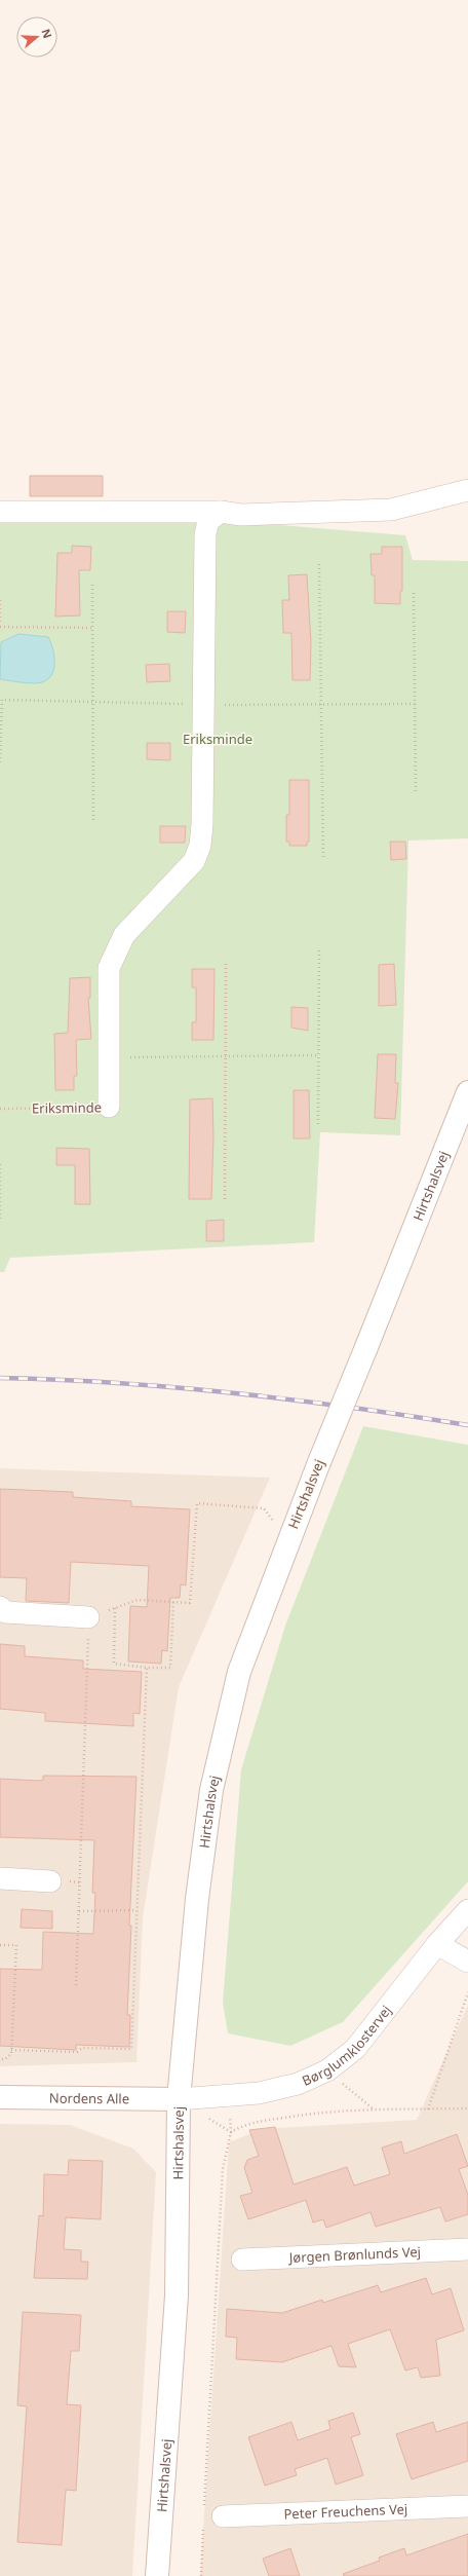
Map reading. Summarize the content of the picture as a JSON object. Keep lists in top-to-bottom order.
{
  "streets": {
    "street": [
      "Eriksminde",
      "Hirtshalsvej",
      "Børglumklostervej",
      "Nordens Alle",
      "Jørgen Brønlunds Vej",
      "Peter Freuchens Vej"
    ]
  },
  "crossings": [
    ["Hirtshalsvej", "Børglumklostervej"],
    ["Hirtshalsvej", "Nordens Alle"],
    ["Børglumklostervej", "Nordens Alle"]
  ],
  "parks": ["Eriksminde"],
  "north": "right"
}
